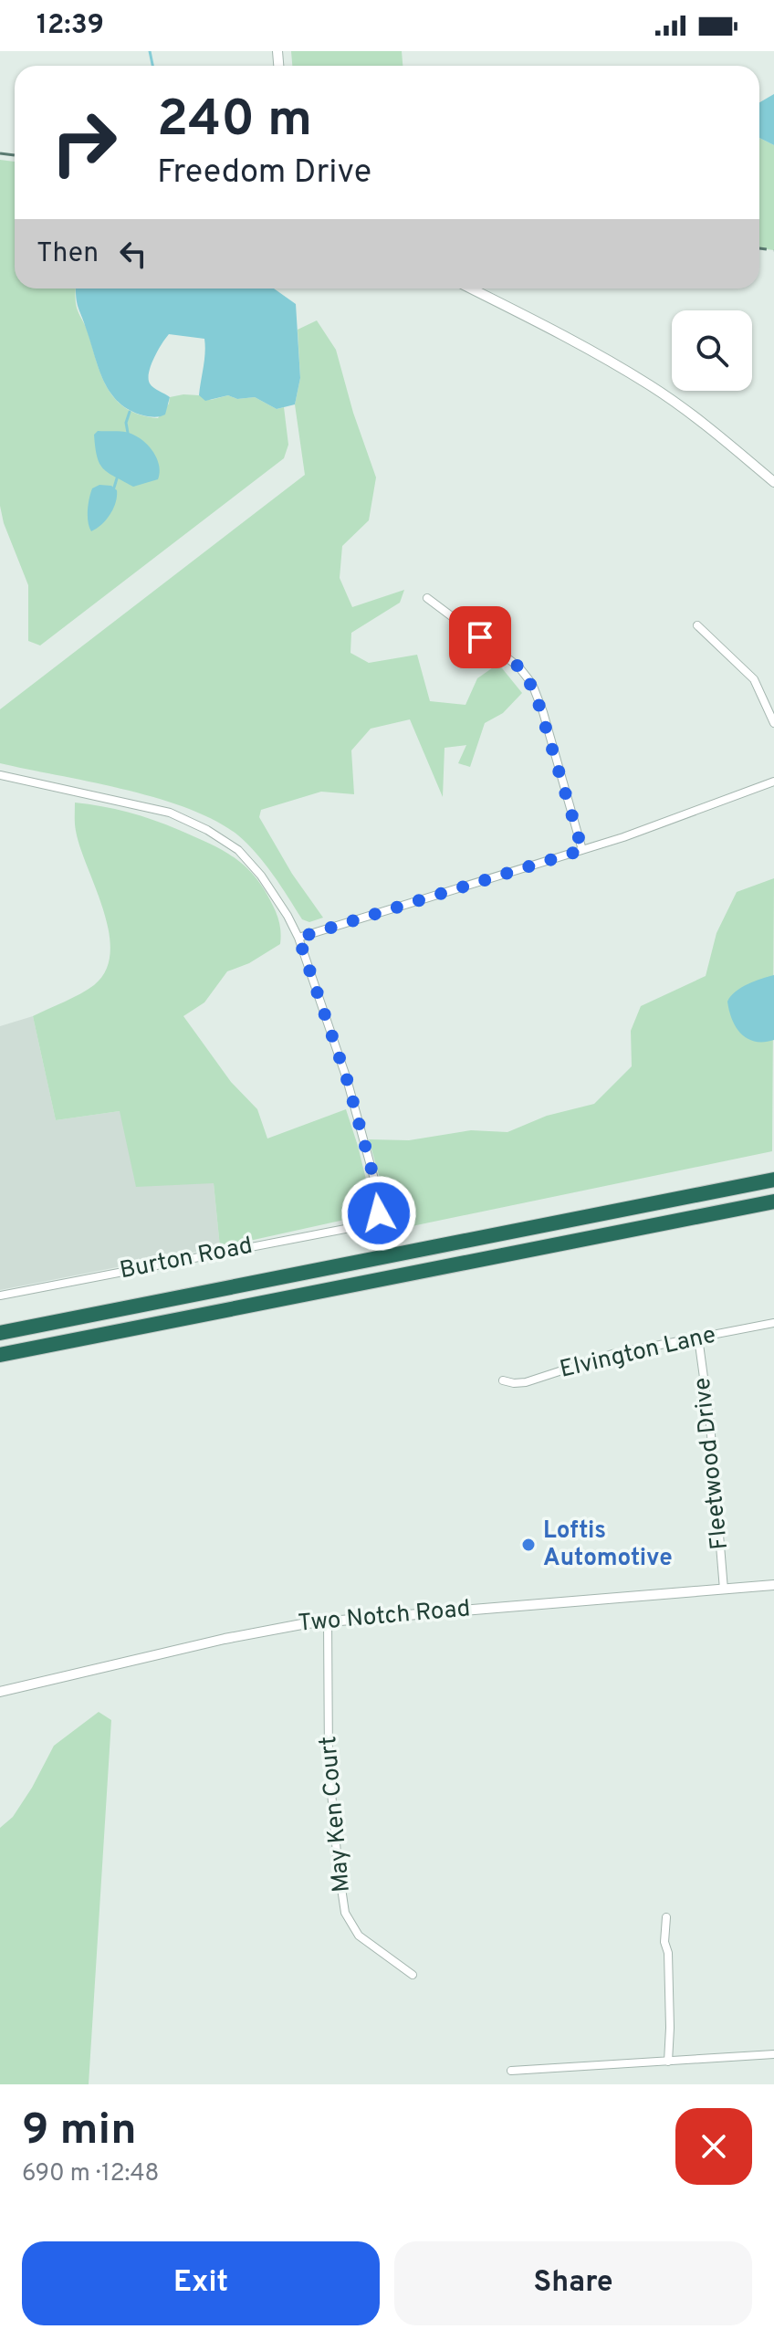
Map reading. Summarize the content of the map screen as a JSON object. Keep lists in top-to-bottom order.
{
  "streets": {
    "street": [
      "Burton Road",
      "Elvington Lane",
      "Fleetwood Drive",
      "Two Notch Road",
      "May Ken Court"
    ]
  },
  "crossings": [
    ["Elvington Lane", "Fleetwood Drive"],
    ["Fleetwood Drive", "Two Notch Road"],
    ["Two Notch Road", "May Ken Court"]
  ],
  "places": ["Loftis Automotive"],
  "page": {
    "status": "12:39",
    "turn": ["240 m", "Freedom Drive"],
    "then": "Then",
    "heading": ["9 min", "690 m · 12:48"],
    "buttons": ["Exit", "Share"]
  }
}
